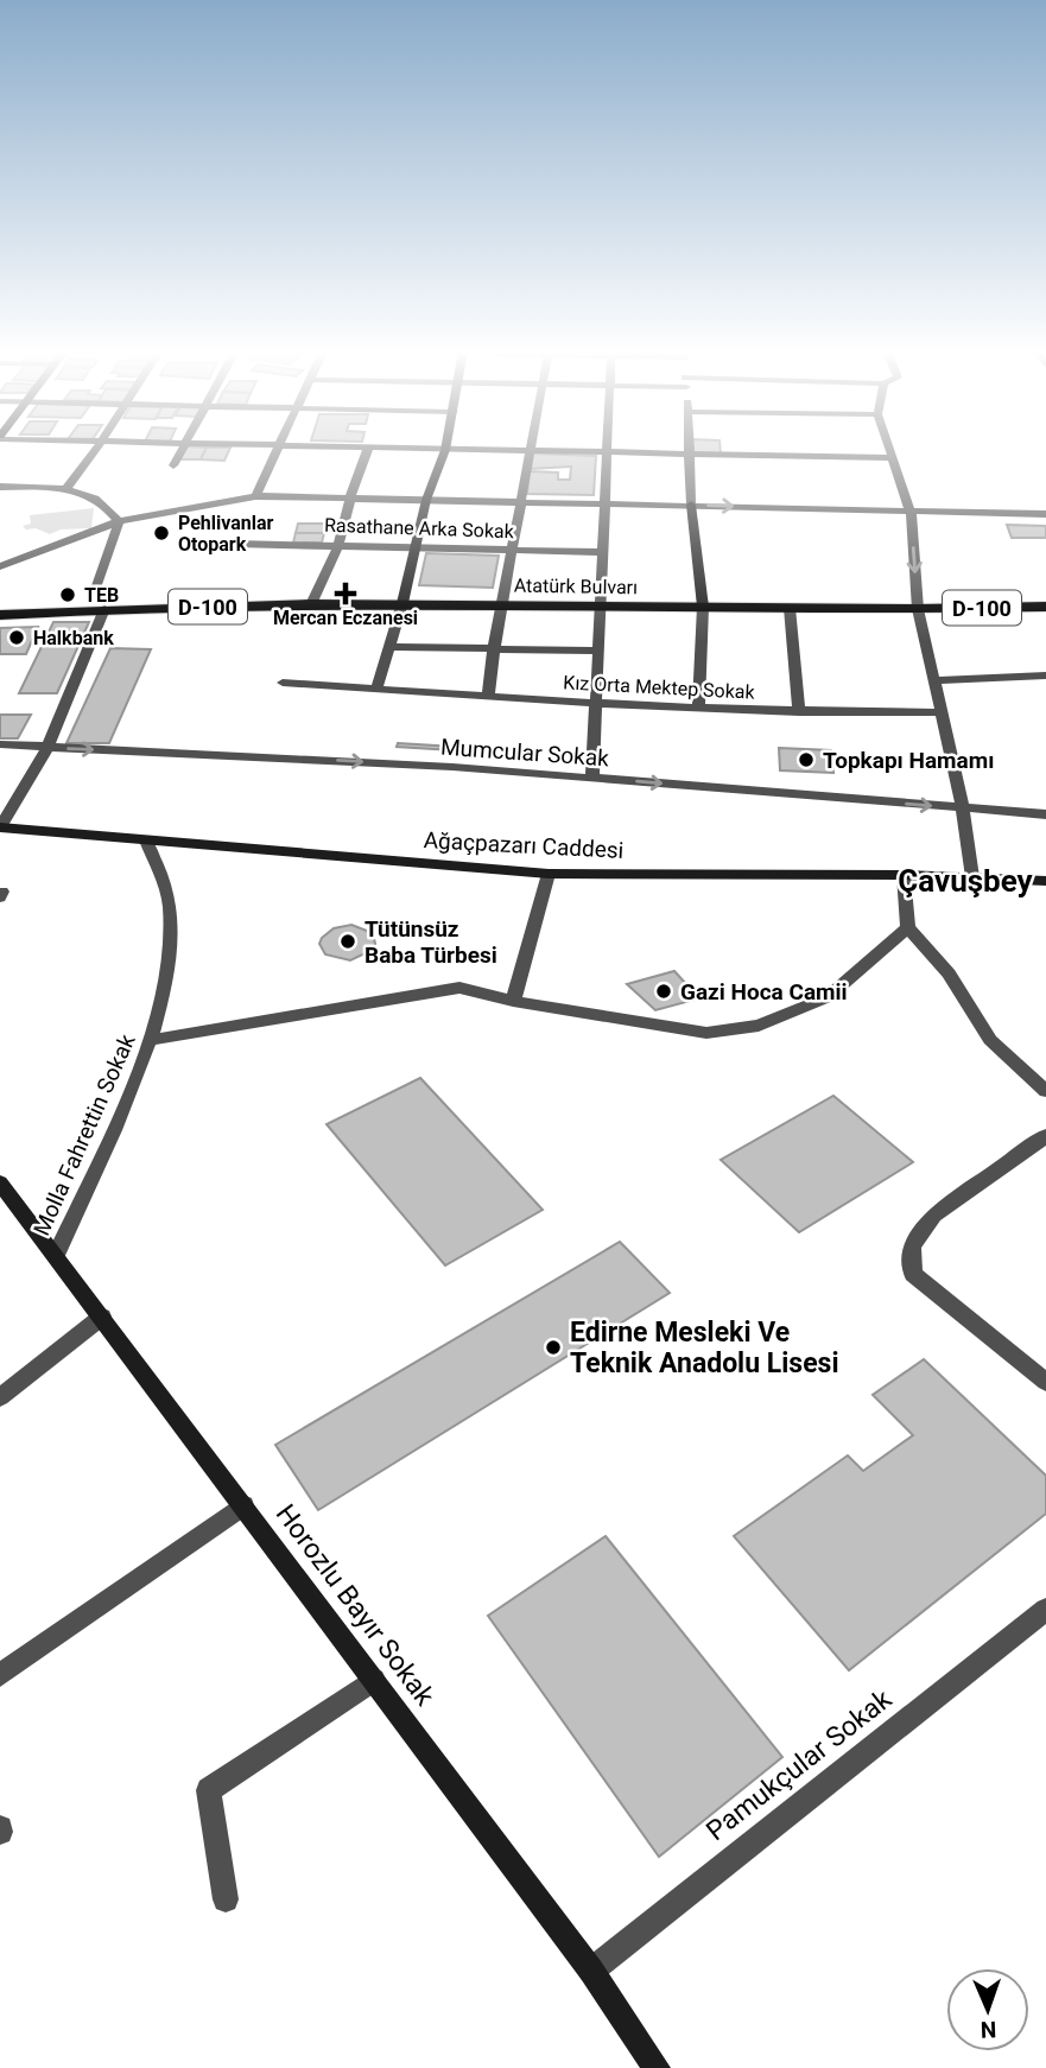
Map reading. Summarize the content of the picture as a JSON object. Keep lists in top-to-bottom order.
{
  "streets": {
    "main road": ["Atatürk Bulvarı", "D-100"],
    "street": [
      "Rasathane Arka Sokak",
      "Kız Orta Mektep Sokak",
      "Mumcular Sokak",
      "Ağaçpazarı Caddesi",
      "Molla Fahrettin Sokak",
      "Horozlu Bayır Sokak",
      "Pamukçular Sokak"
    ]
  },
  "crossings": [
    ["Ağaçpazarı Caddesi", "Molla Fahrettin Sokak"],
    ["Molla Fahrettin Sokak", "Horozlu Bayır Sokak"],
    ["Horozlu Bayır Sokak", "Pamukçular Sokak"]
  ],
  "districts": ["Çavuşbey"],
  "places": {
    "other": [
      "Pehlivanlar Otopark",
      "TEB",
      "Halkbank",
      "Topkapı Hamamı",
      "Tütünsüz Baba Türbesi",
      "Gazi Hoca Camii",
      "Edirne Mesleki Ve Teknik Anadolu Lisesi"
    ],
    "health": ["Mercan Eczanesi"]
  },
  "north": "bottom"
}
